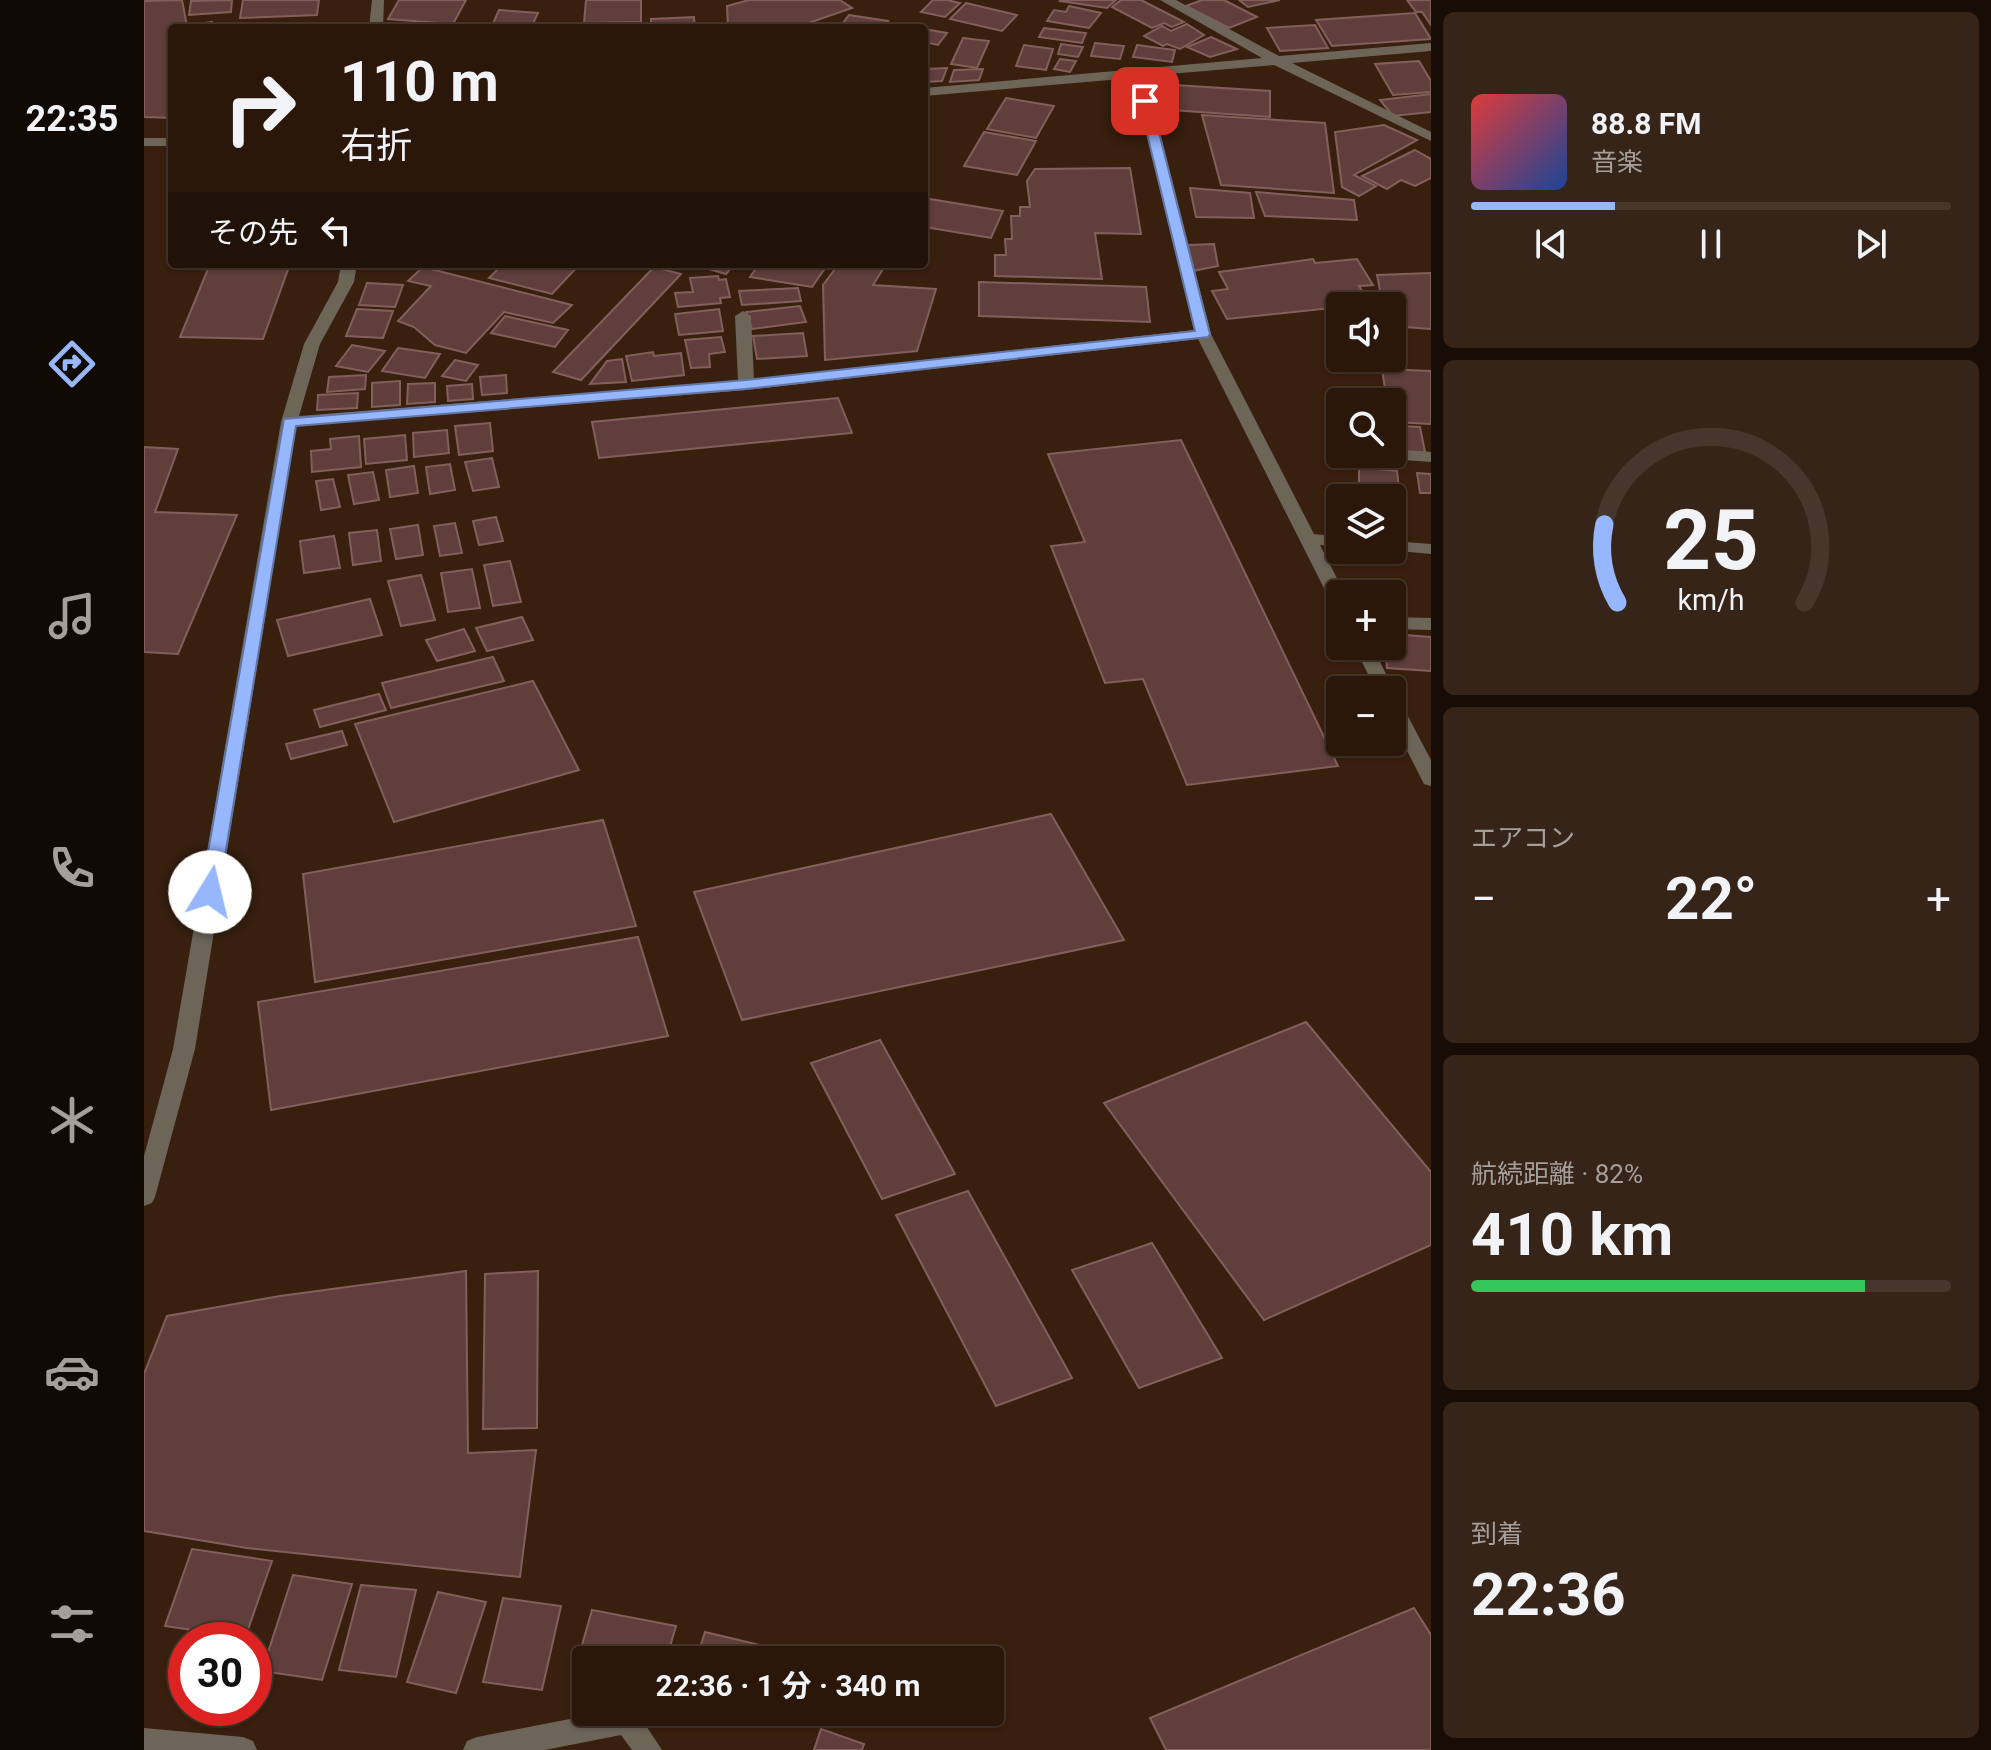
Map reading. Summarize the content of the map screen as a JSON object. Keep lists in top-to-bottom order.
{
  "page": {
    "tabs": "22:35",
    "turn": ["110 m", "右折"],
    "song": ["88.8 FM", "音楽"],
    "then": "その先",
    "map_buttons": ["+", "−"],
    "tile": [
      "エアコン",
      ["航続距離 · 82%", "410 km"],
      ["到着", "22:36"]
    ],
    "heat": ["−", "22°", "+"],
    "limit": "30",
    "trip": "22:36 · 1 分 · 340 m",
    "gauge": ["25", "km/h"]
  }
}
